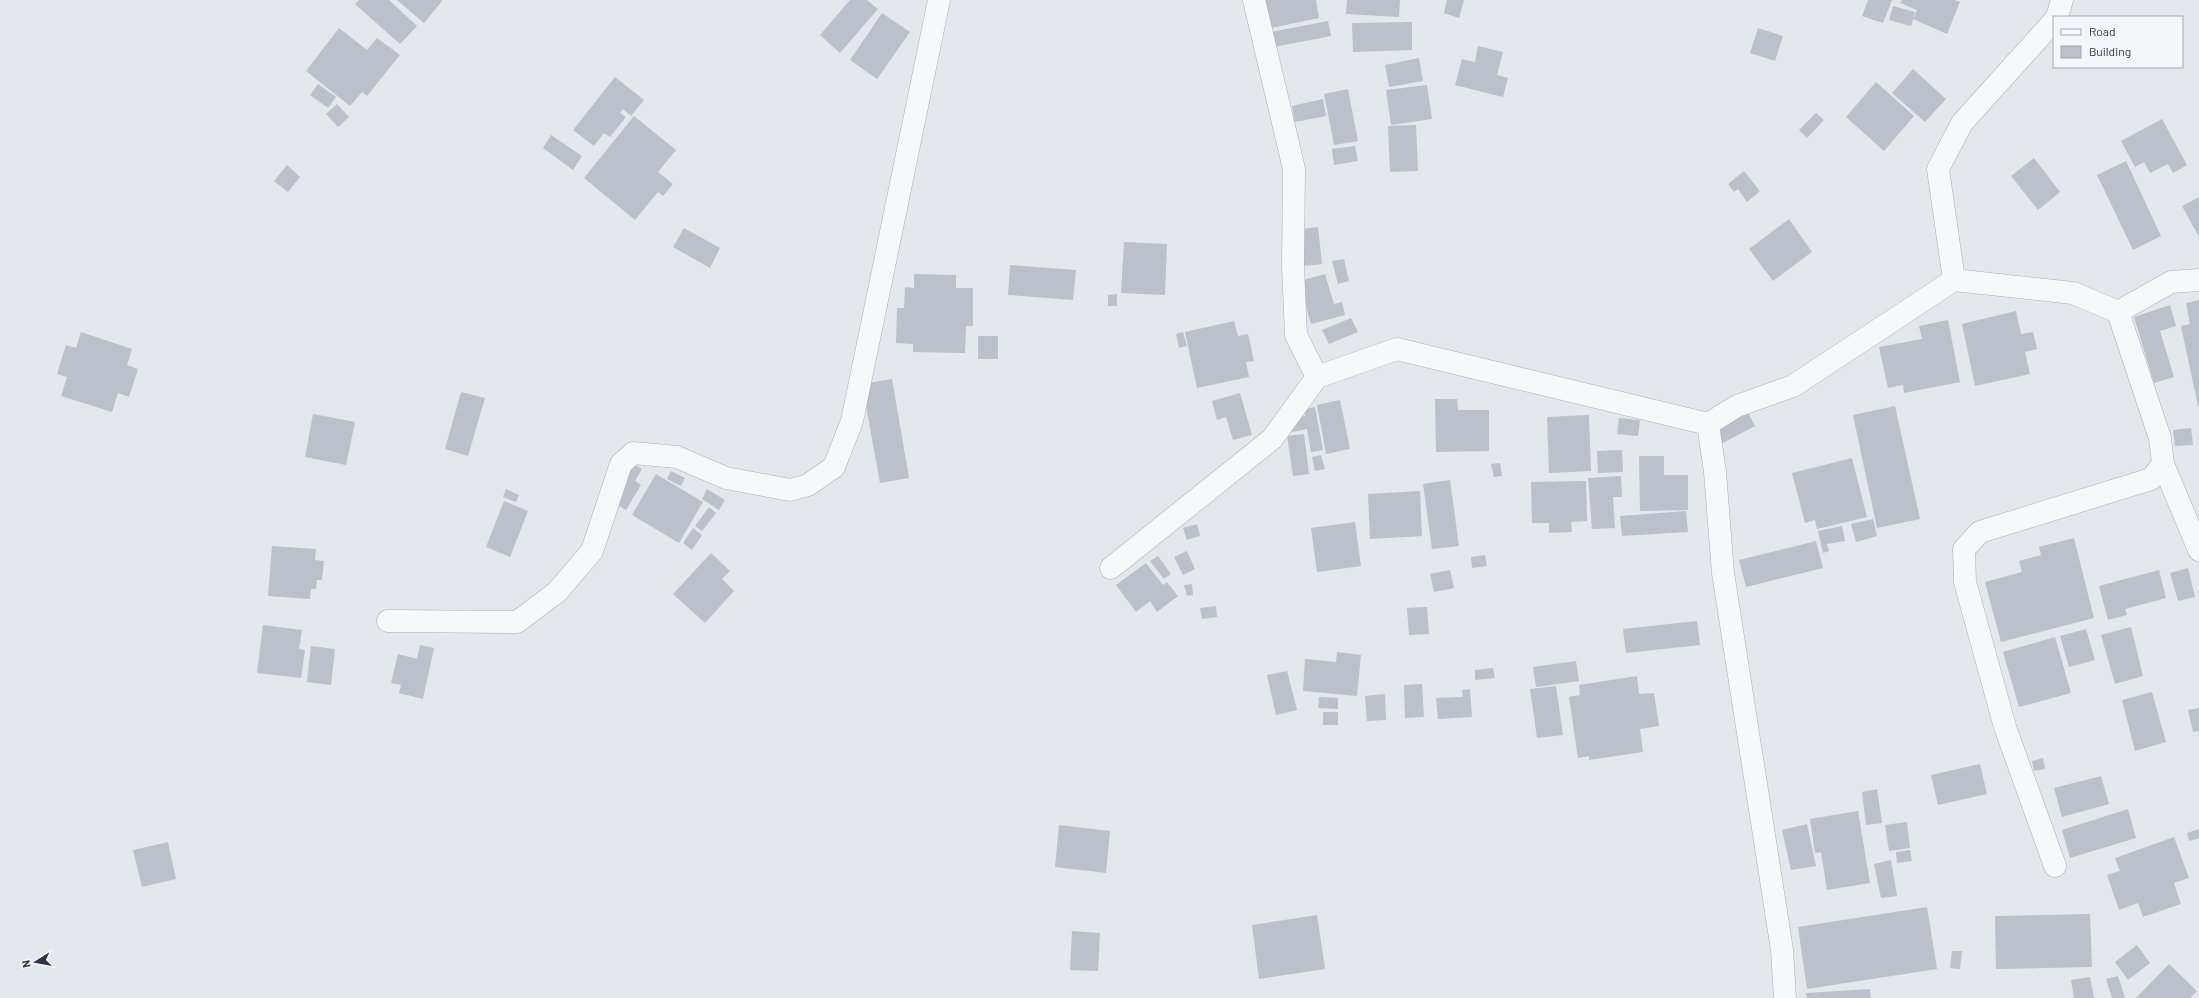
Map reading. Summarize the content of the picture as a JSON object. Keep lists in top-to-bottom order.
{
  "legend": ["Road", "Building"],
  "north": "left"
}
